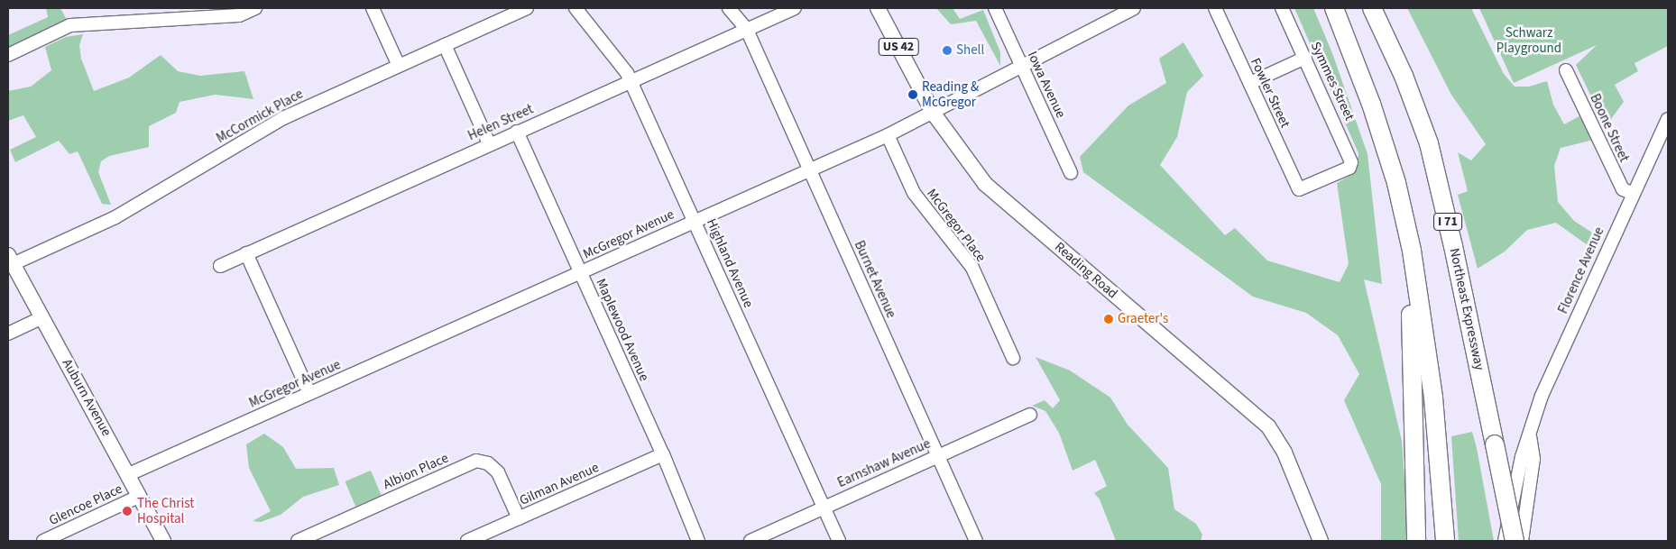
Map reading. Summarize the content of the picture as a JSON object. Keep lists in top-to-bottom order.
{
  "streets": {
    "highway": ["I 71", "Northeast Expressway"],
    "main road": ["US 42", "Reading Road", "Auburn Avenue"],
    "street": [
      "Symmes Street",
      "Iowa Avenue",
      "Fowler Street",
      "McCormick Place",
      "Helen Street",
      "Boone Street",
      "McGregor Place",
      "McGregor Avenue",
      "Highland Avenue",
      "Florence Avenue",
      "Burnet Avenue",
      "Maplewood Avenue",
      "Earnshaw Avenue",
      "Albion Place",
      "Gilman Avenue",
      "Glencoe Place"
    ]
  },
  "crossings": [
    ["Symmes Street", "Fowler Street"],
    ["Iowa Avenue", "McGregor Avenue"],
    ["McCormick Place", "Auburn Avenue"],
    ["Helen Street", "Highland Avenue"],
    ["Helen Street", "Burnet Avenue"],
    ["Helen Street", "Maplewood Avenue"],
    ["Boone Street", "Florence Avenue"],
    ["McGregor Place", "McGregor Avenue"],
    ["McGregor Avenue", "Highland Avenue"],
    ["McGregor Avenue", "Reading Road"],
    ["McGregor Avenue", "Burnet Avenue"],
    ["McGregor Avenue", "Maplewood Avenue"],
    ["McGregor Avenue", "Auburn Avenue"],
    ["Highland Avenue", "Earnshaw Avenue"],
    ["Burnet Avenue", "Earnshaw Avenue"],
    ["Maplewood Avenue", "Gilman Avenue"],
    ["Auburn Avenue", "Glencoe Place"],
    ["Albion Place", "Gilman Avenue"]
  ],
  "parks": ["Schwarz Playground"],
  "places": [
    "Shell",
    "Reading & McGregor",
    "Graeter's",
    "The Christ Hospital"
  ]
}
